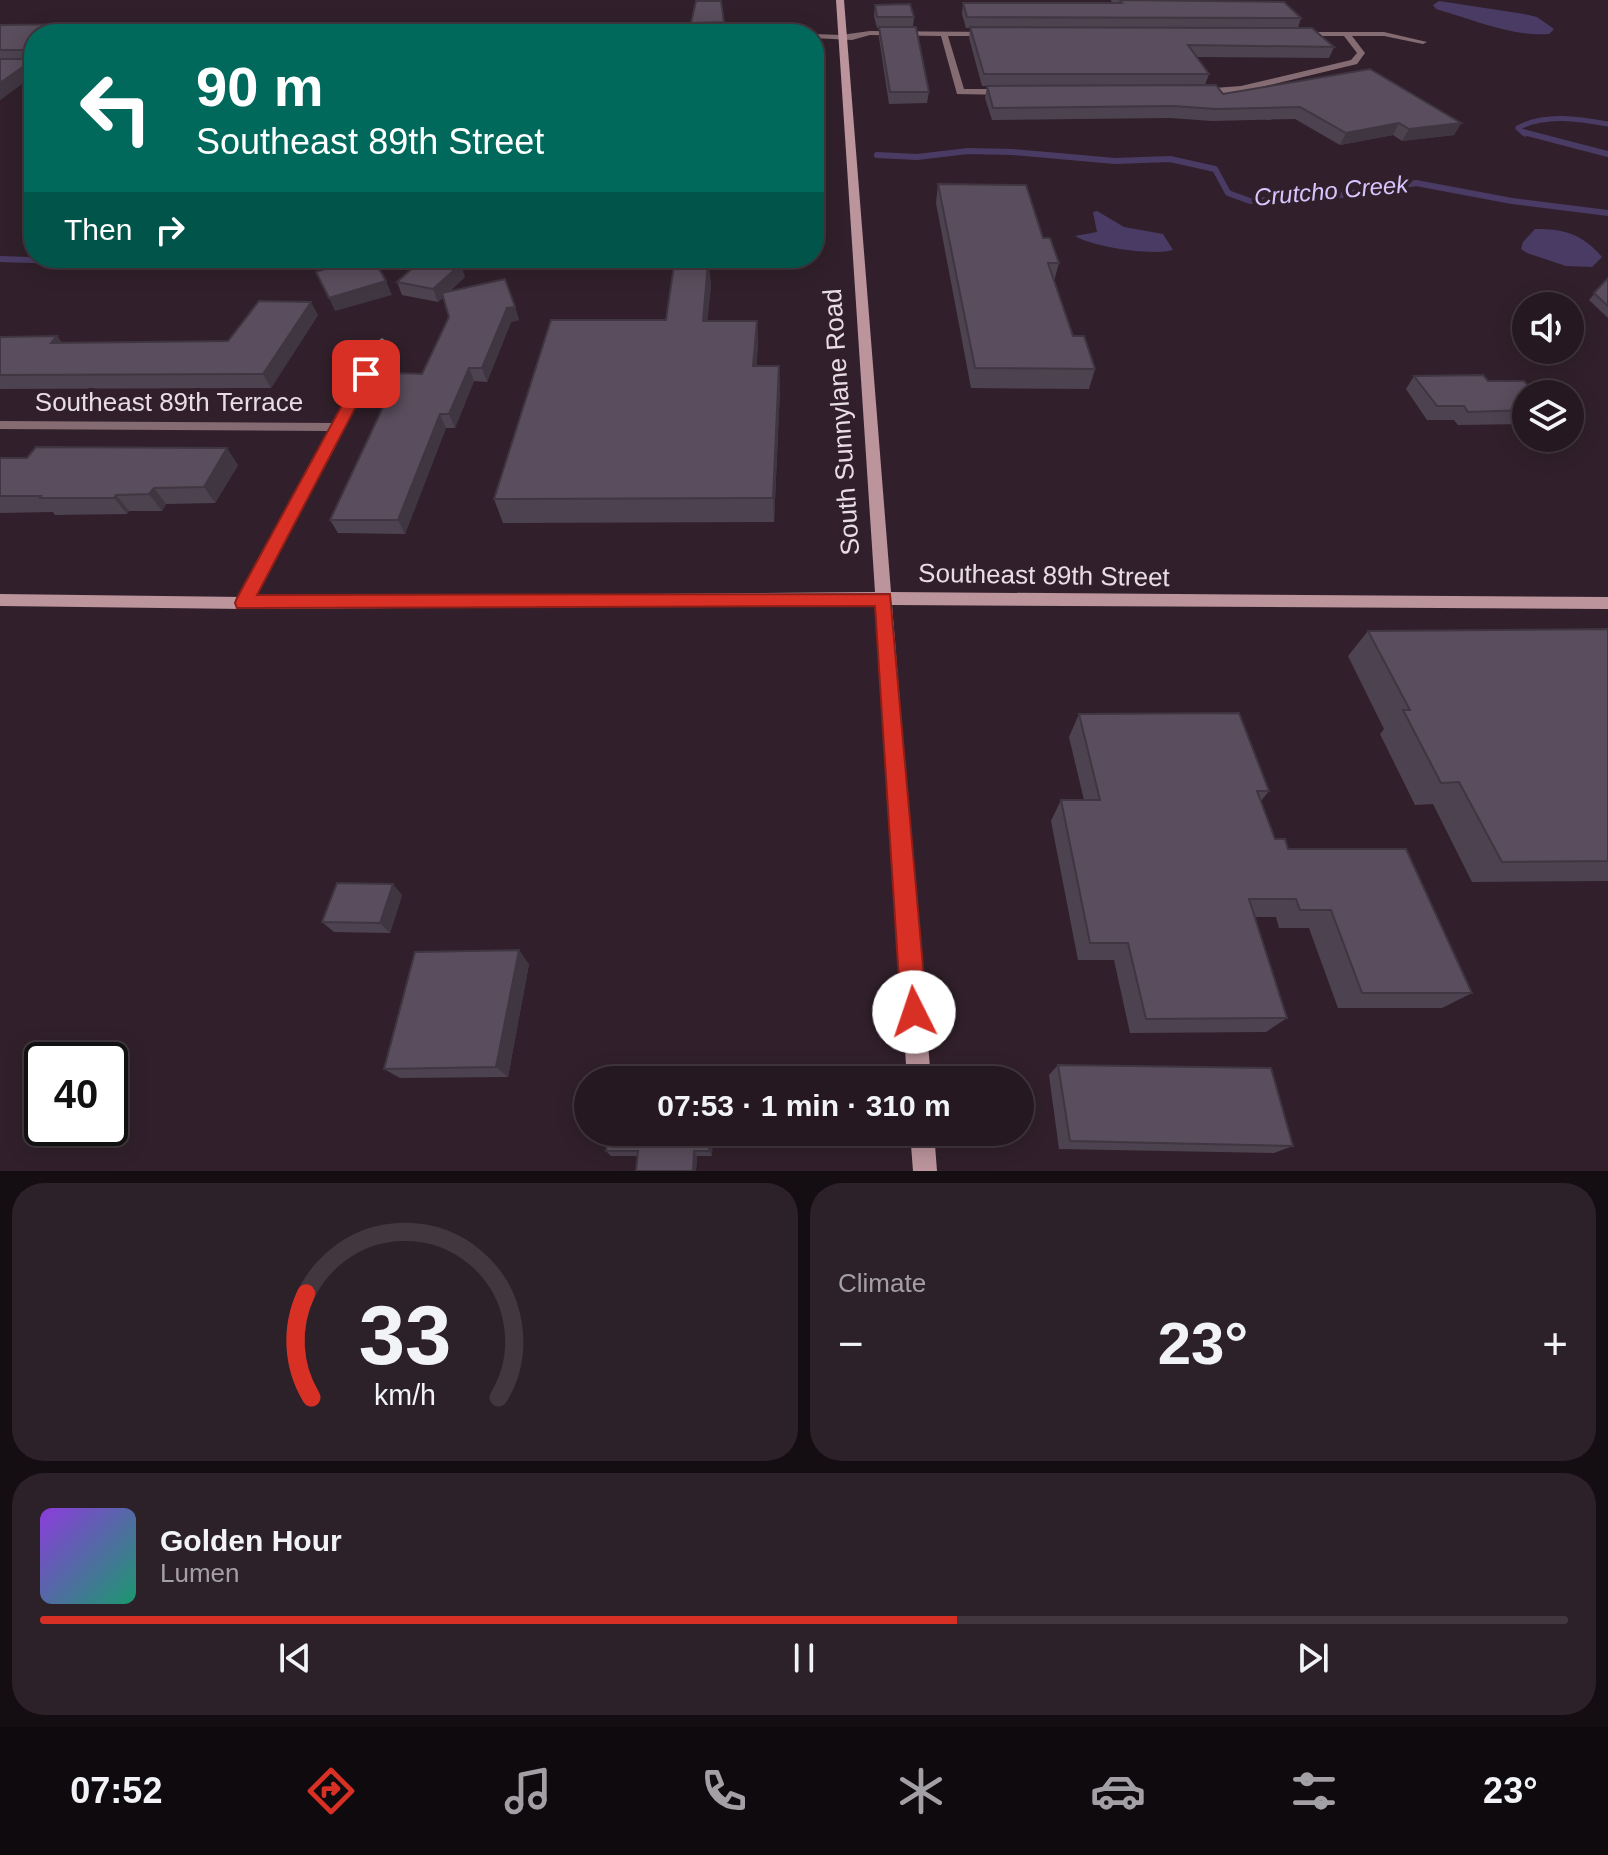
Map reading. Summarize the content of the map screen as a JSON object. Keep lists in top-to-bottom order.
{
  "streets": {
    "street": ["Southeast 89th Terrace", "South Sunnylane Road", "Southeast 89th Street"]
  },
  "crossings": [
    ["South Sunnylane Road", "Southeast 89th Street"]
  ],
  "water": ["Crutcho Creek"],
  "page": {
    "turn": ["90 m", "Southeast 89th Street"],
    "then": "Then",
    "limit": "40",
    "trip": "07:53 · 1 min · 310 m",
    "tile": "Climate",
    "heat": ["−", "23°", "+"],
    "song": ["Golden Hour", "Lumen"],
    "tabs": ["07:52", "23°"],
    "gauge": ["33", "km/h"]
  }
}
